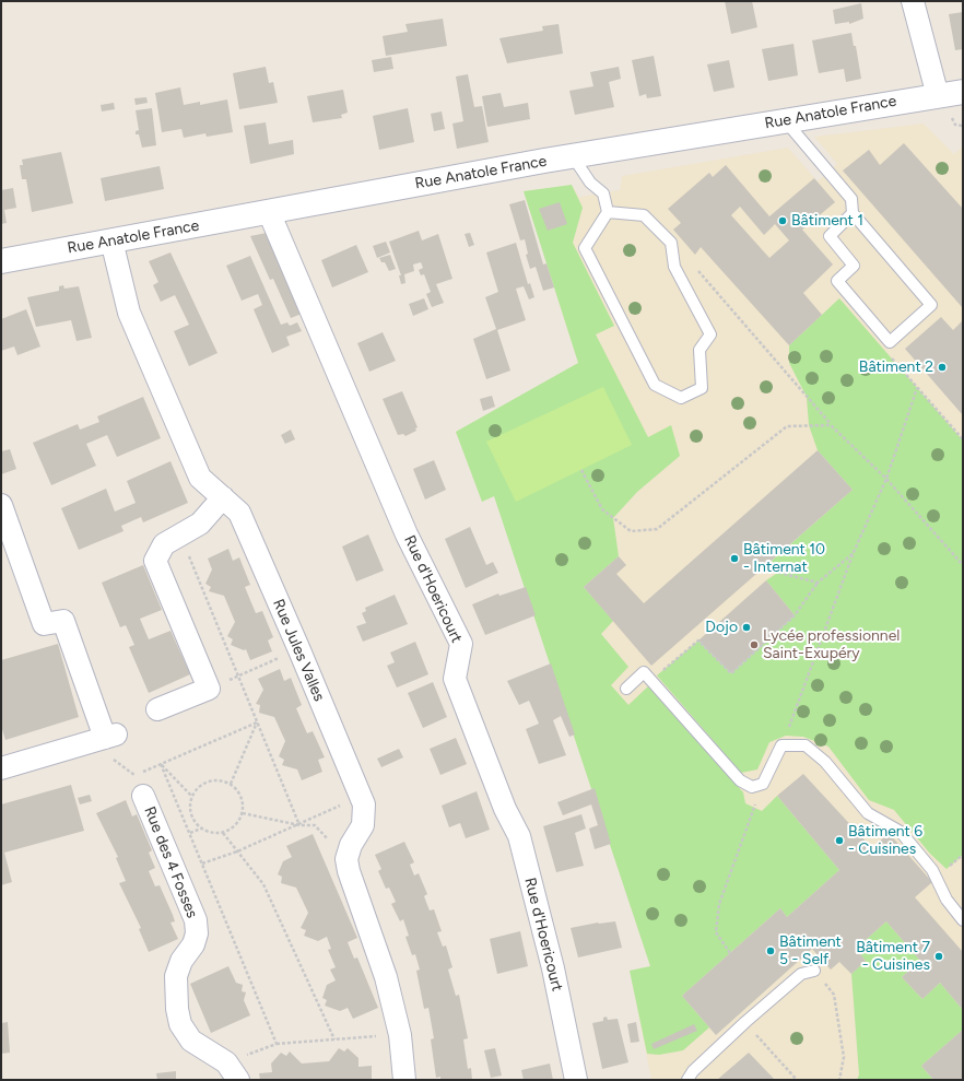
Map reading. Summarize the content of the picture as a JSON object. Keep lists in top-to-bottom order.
{
  "streets": {
    "street": [
      "Rue Anatole France",
      "Rue d'Hoericourt",
      "Rue Jules Valles",
      "Rue des 4 Fosses"
    ]
  },
  "crossings": [
    ["Rue Anatole France", "Rue d'Hoericourt"],
    ["Rue Anatole France", "Rue Jules Valles"]
  ],
  "places": [
    "Bâtiment 1",
    "Bâtiment 2",
    "Bâtiment 10 - Internat",
    "Dojo",
    "Lycée professionnel Saint-Exupéry",
    "Bâtiment 6 - Cuisines",
    "Bâtiment 5 - Self",
    "Bâtiment 7 - Cuisines"
  ]
}
